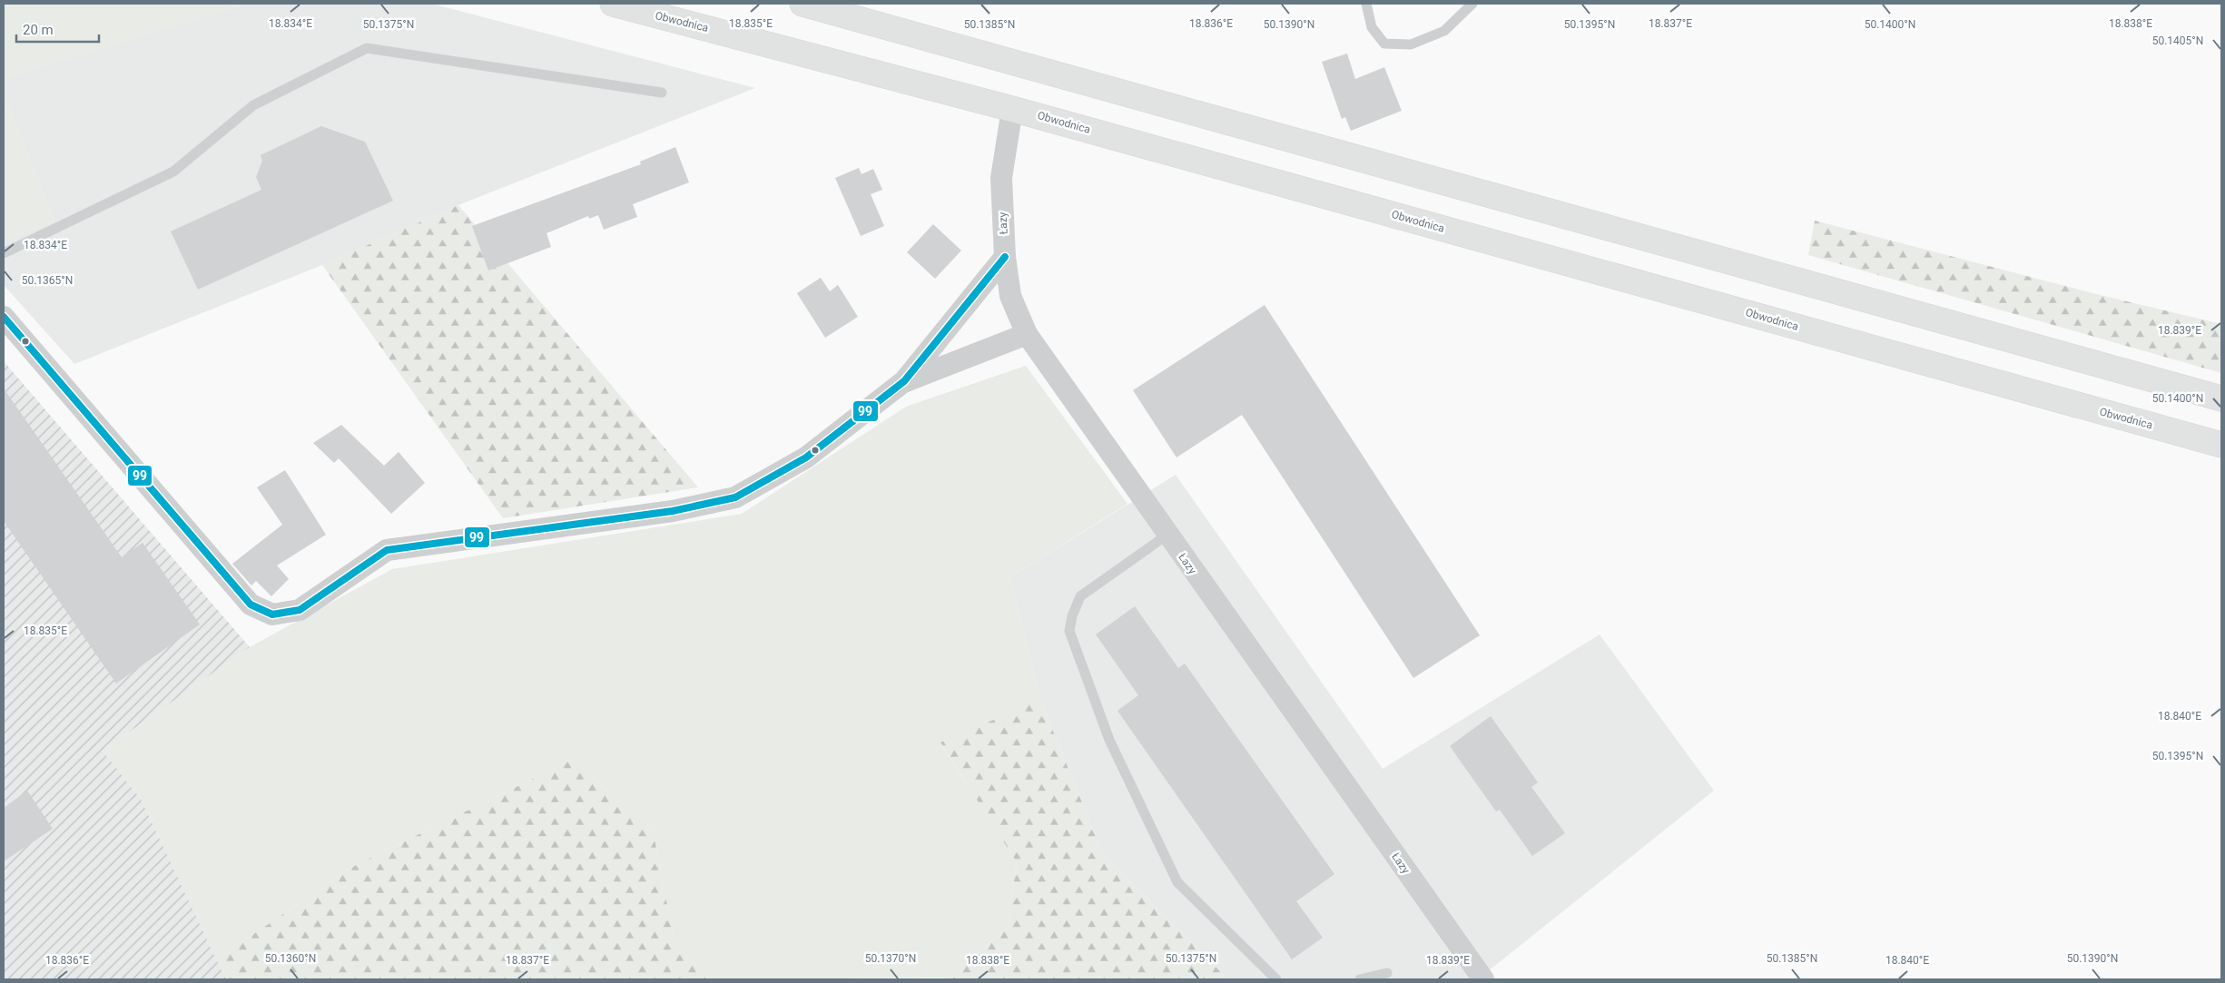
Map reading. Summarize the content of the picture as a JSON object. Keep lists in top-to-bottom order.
{
  "streets": {
    "main road": ["Obwodnica"],
    "street": ["Łazy"]
  },
  "crossings": [
    ["Obwodnica", "Łazy"]
  ],
  "lines": ["transit line 99"],
  "scale_bar": "20 m",
  "coordinates": [
    "18.834°E",
    "18.835°E",
    "18.836°E",
    "18.837°E",
    "18.838°E",
    "50.1375°N",
    "50.1385°N",
    "50.1390°N",
    "50.1395°N",
    "50.1400°N",
    "50.1405°N",
    "50.1365°N",
    "18.839°E",
    "18.840°E",
    "50.1360°N",
    "50.1370°N"
  ]
}
